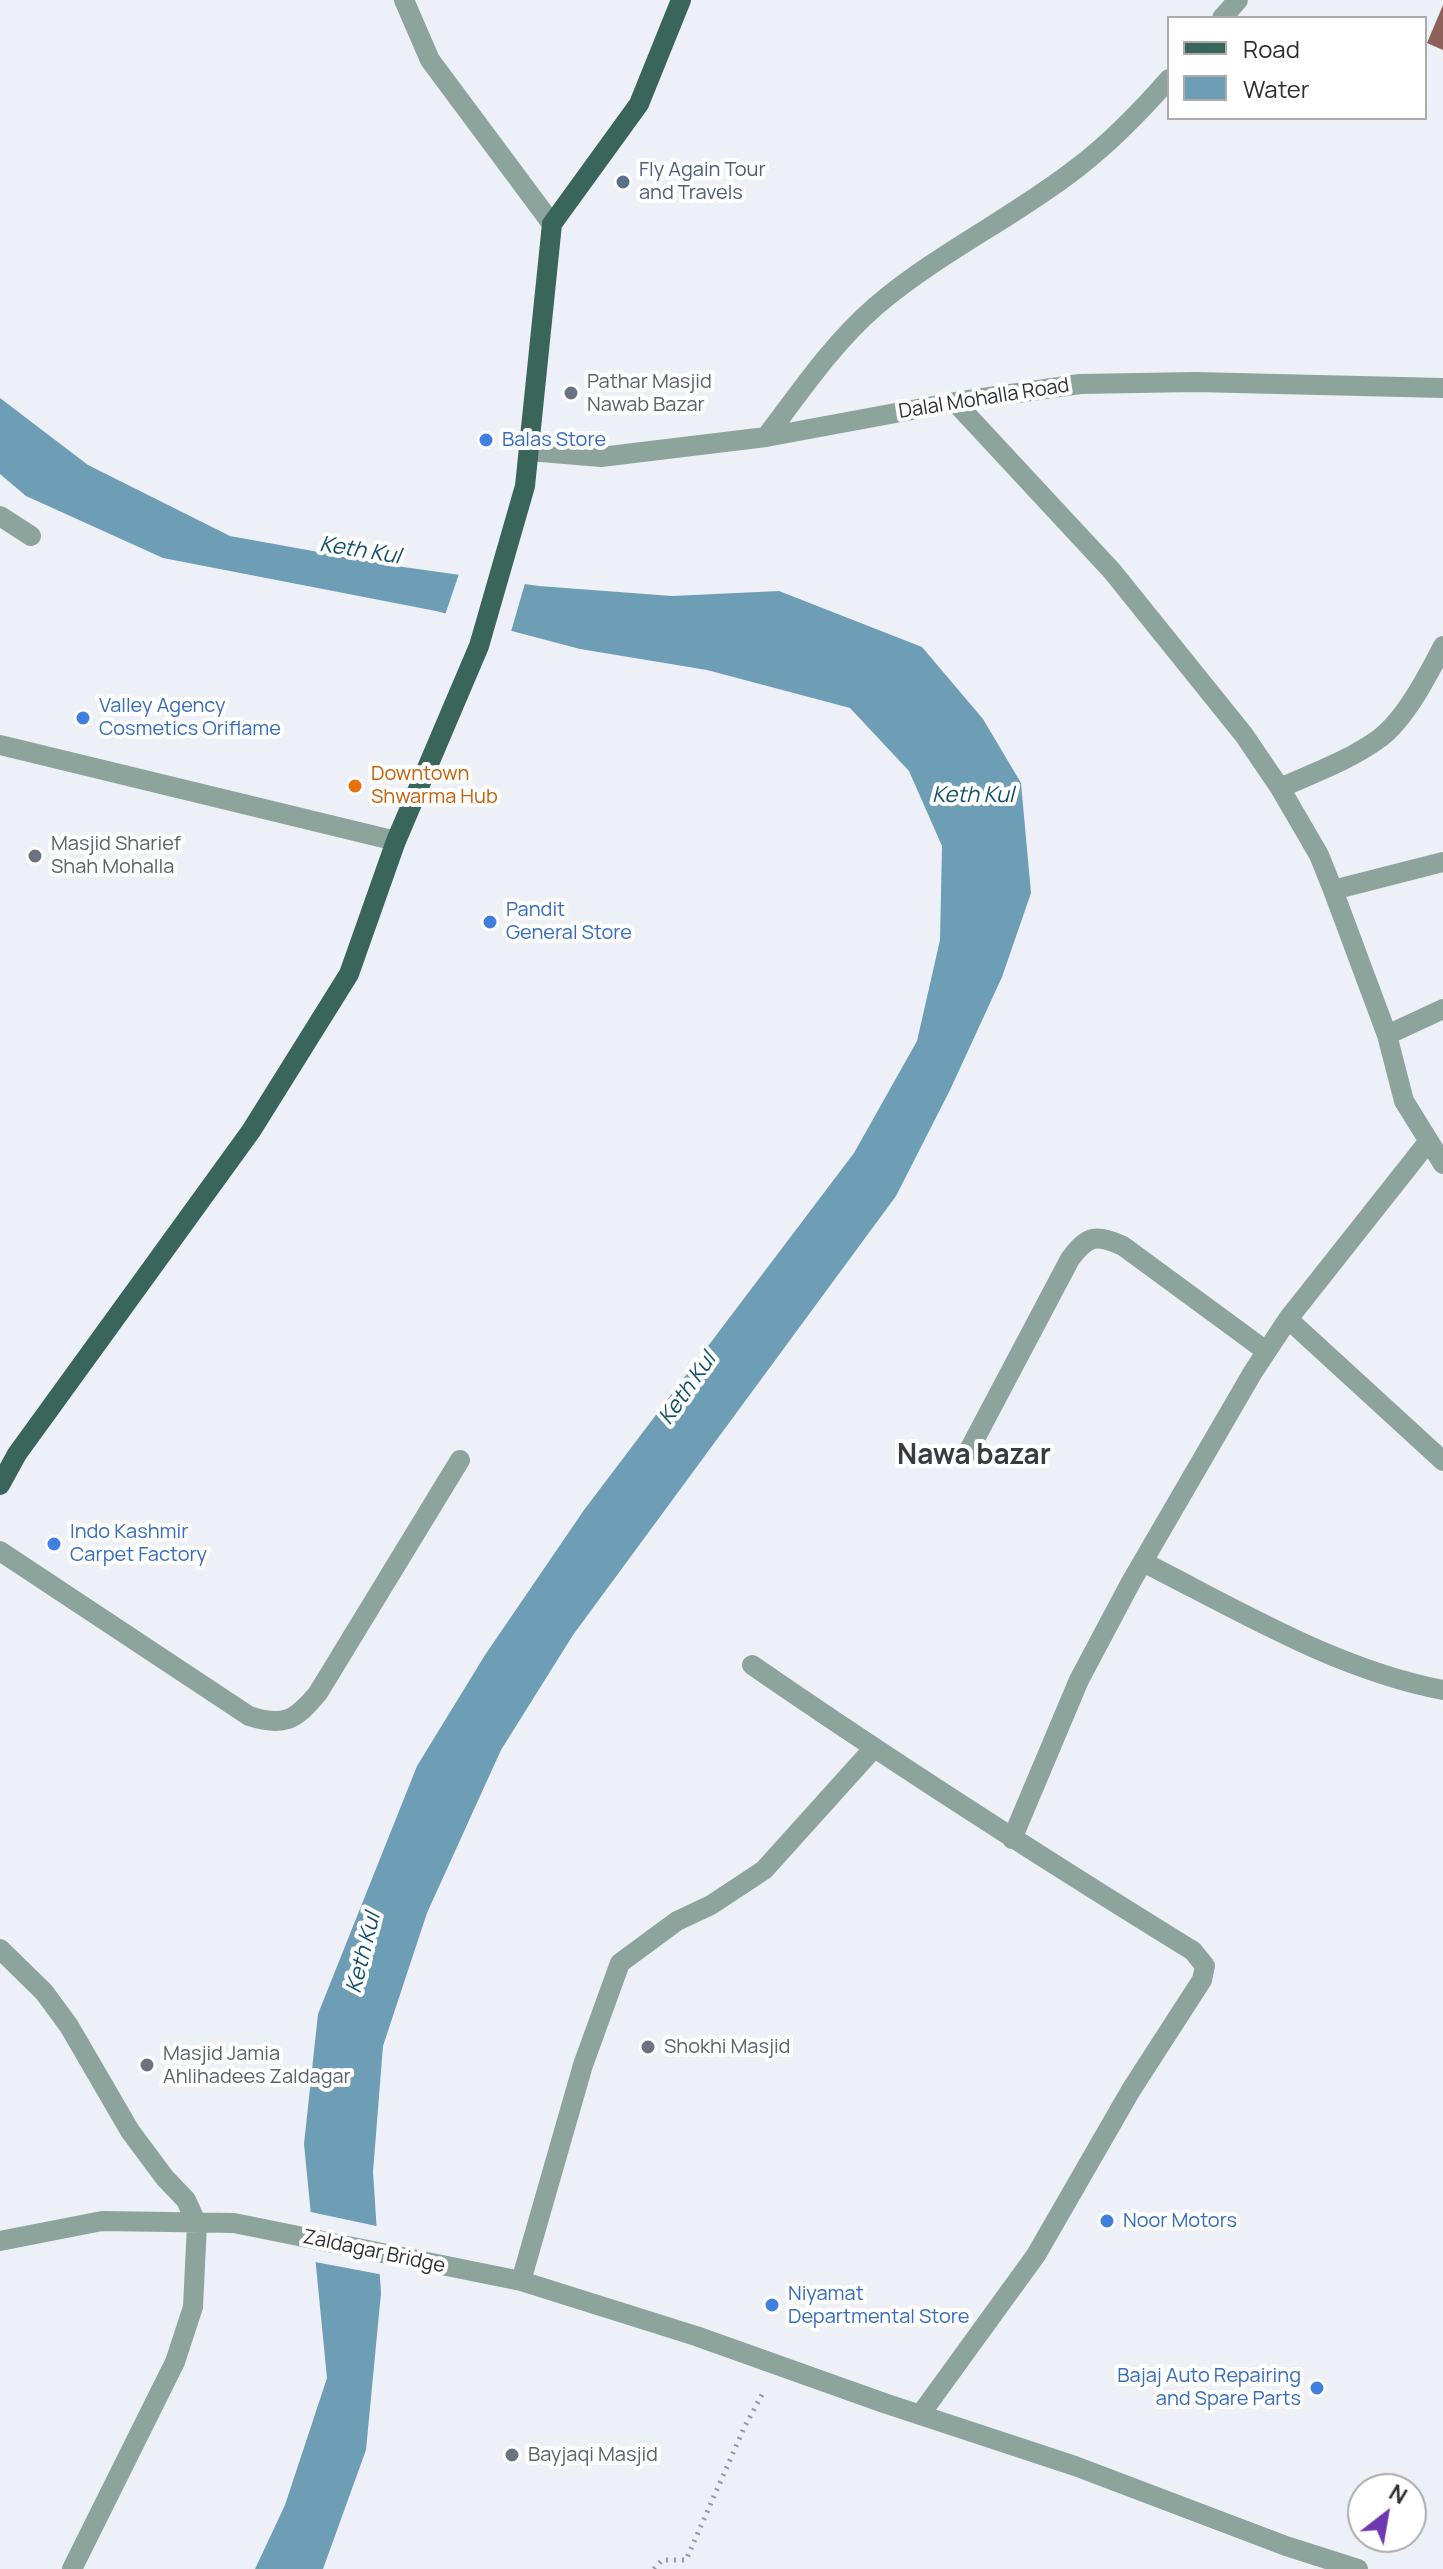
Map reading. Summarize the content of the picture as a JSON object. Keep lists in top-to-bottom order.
{
  "streets": {
    "street": ["Dalal Mohalla Road", "Zaldagar Bridge"]
  },
  "districts": ["Nawa bazar"],
  "water": ["Keth Kul"],
  "places": [
    "Fly Again Tour and Travels",
    "Pathar Masjid Nawab Bazar",
    "Balas Store",
    "Valley Agency Cosmetics Oriflame",
    "Downtown Shwarma Hub",
    "Masjid Sharief Shah Mohalla",
    "Pandit General Store",
    "Indo Kashmir Carpet Factory",
    "Shokhi Masjid",
    "Masjid Jamia Ahlihadees Zaldagar",
    "Noor Motors",
    "Niyamat Departmental Store",
    "Bajaj Auto Repairing and Spare Parts",
    "Bayjaqi Masjid"
  ],
  "legend": ["Road", "Water"],
  "north": "top right"
}
